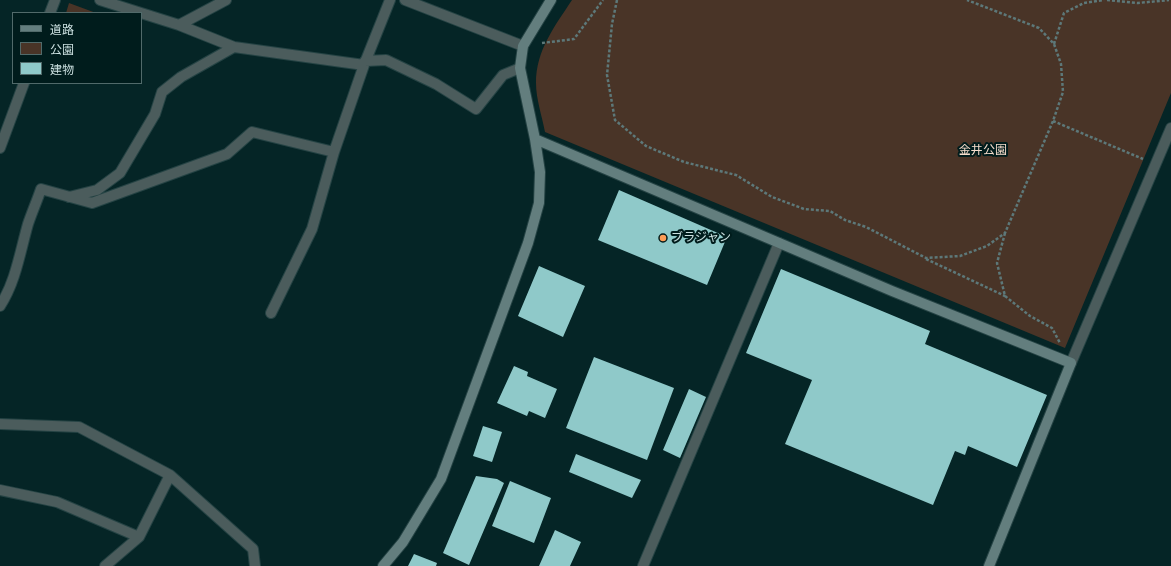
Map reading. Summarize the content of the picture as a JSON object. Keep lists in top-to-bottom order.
{
  "parks": ["金井公園"],
  "places": ["ブラジャン"],
  "legend": ["道路", "公園", "建物"]
}
